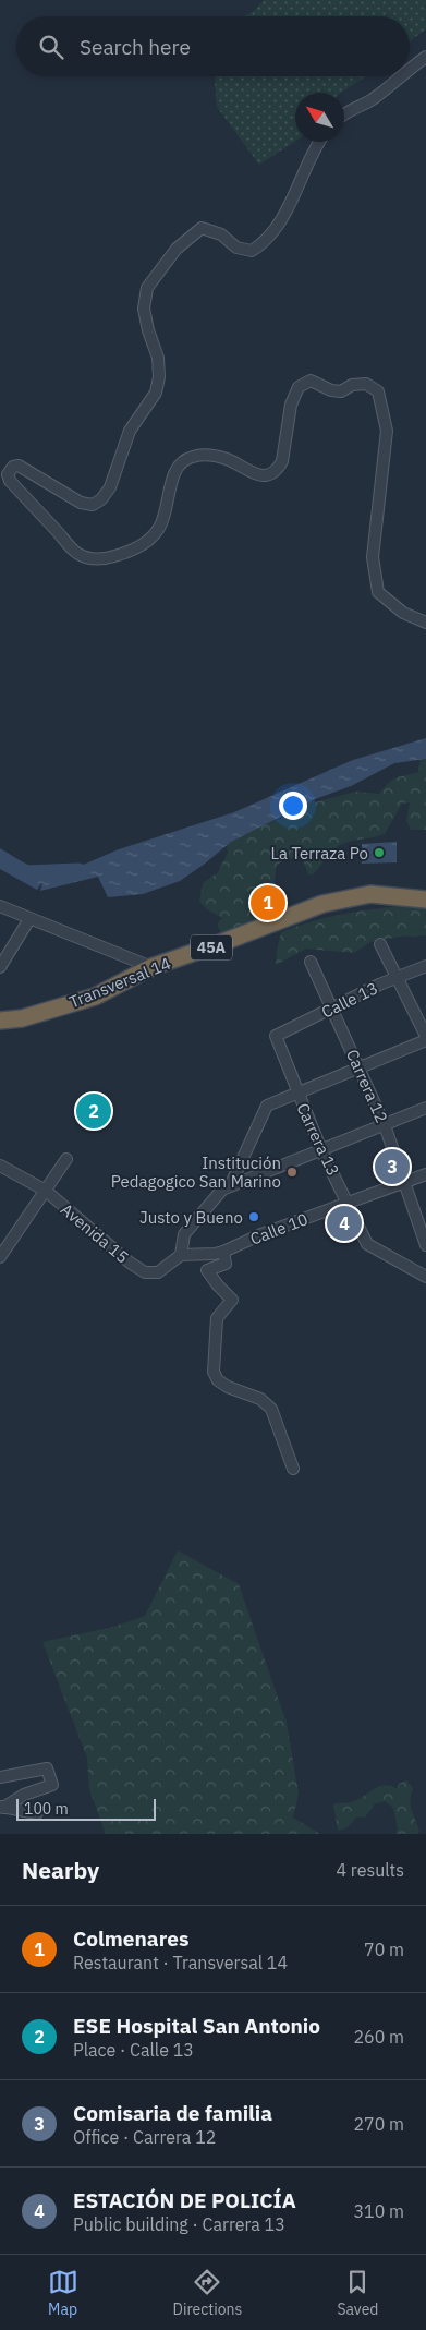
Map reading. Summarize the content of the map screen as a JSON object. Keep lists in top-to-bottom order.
{
  "streets": {
    "highway": ["45A", "Transversal 14"],
    "street": [
      "Calle 13",
      "Carrera 12",
      "Carrera 13",
      "Calle 10",
      "Avenida 15"
    ]
  },
  "crossings": [
    ["Calle 13", "Carrera 12"],
    ["Calle 13", "Carrera 13"],
    ["Carrera 12", "Calle 10"],
    ["Carrera 13", "Calle 10"],
    ["Calle 10", "Avenida 15"]
  ],
  "places": ["La Terraza Po", "Institución Pedagogico San Marino", "Justo y Bueno"],
  "scale_bar": "100 m",
  "north": "top left",
  "page": {
    "search": "Search here",
    "pins": [
      "1",
      "2",
      "3",
      "4"
    ],
    "scale": "100 m",
    "heading": ["Nearby", "4 results"],
    "list": [
      {
        "mark": "1",
        "name": "Colmenares",
        "note": "Restaurant · Transversal 14",
        "value": "70 m"
      },
      {
        "mark": "2",
        "name": "ESE Hospital San Antonio",
        "note": "Place · Calle 13",
        "value": "260 m"
      },
      {
        "mark": "3",
        "name": "Comisaria de familia",
        "note": "Office · Carrera 12",
        "value": "270 m"
      },
      {
        "mark": "4",
        "name": "ESTACIÓN DE POLICÍA",
        "note": "Public building · Carrera 13",
        "value": "310 m"
      }
    ],
    "nav": ["Map", "Directions", "Saved"]
  }
}
